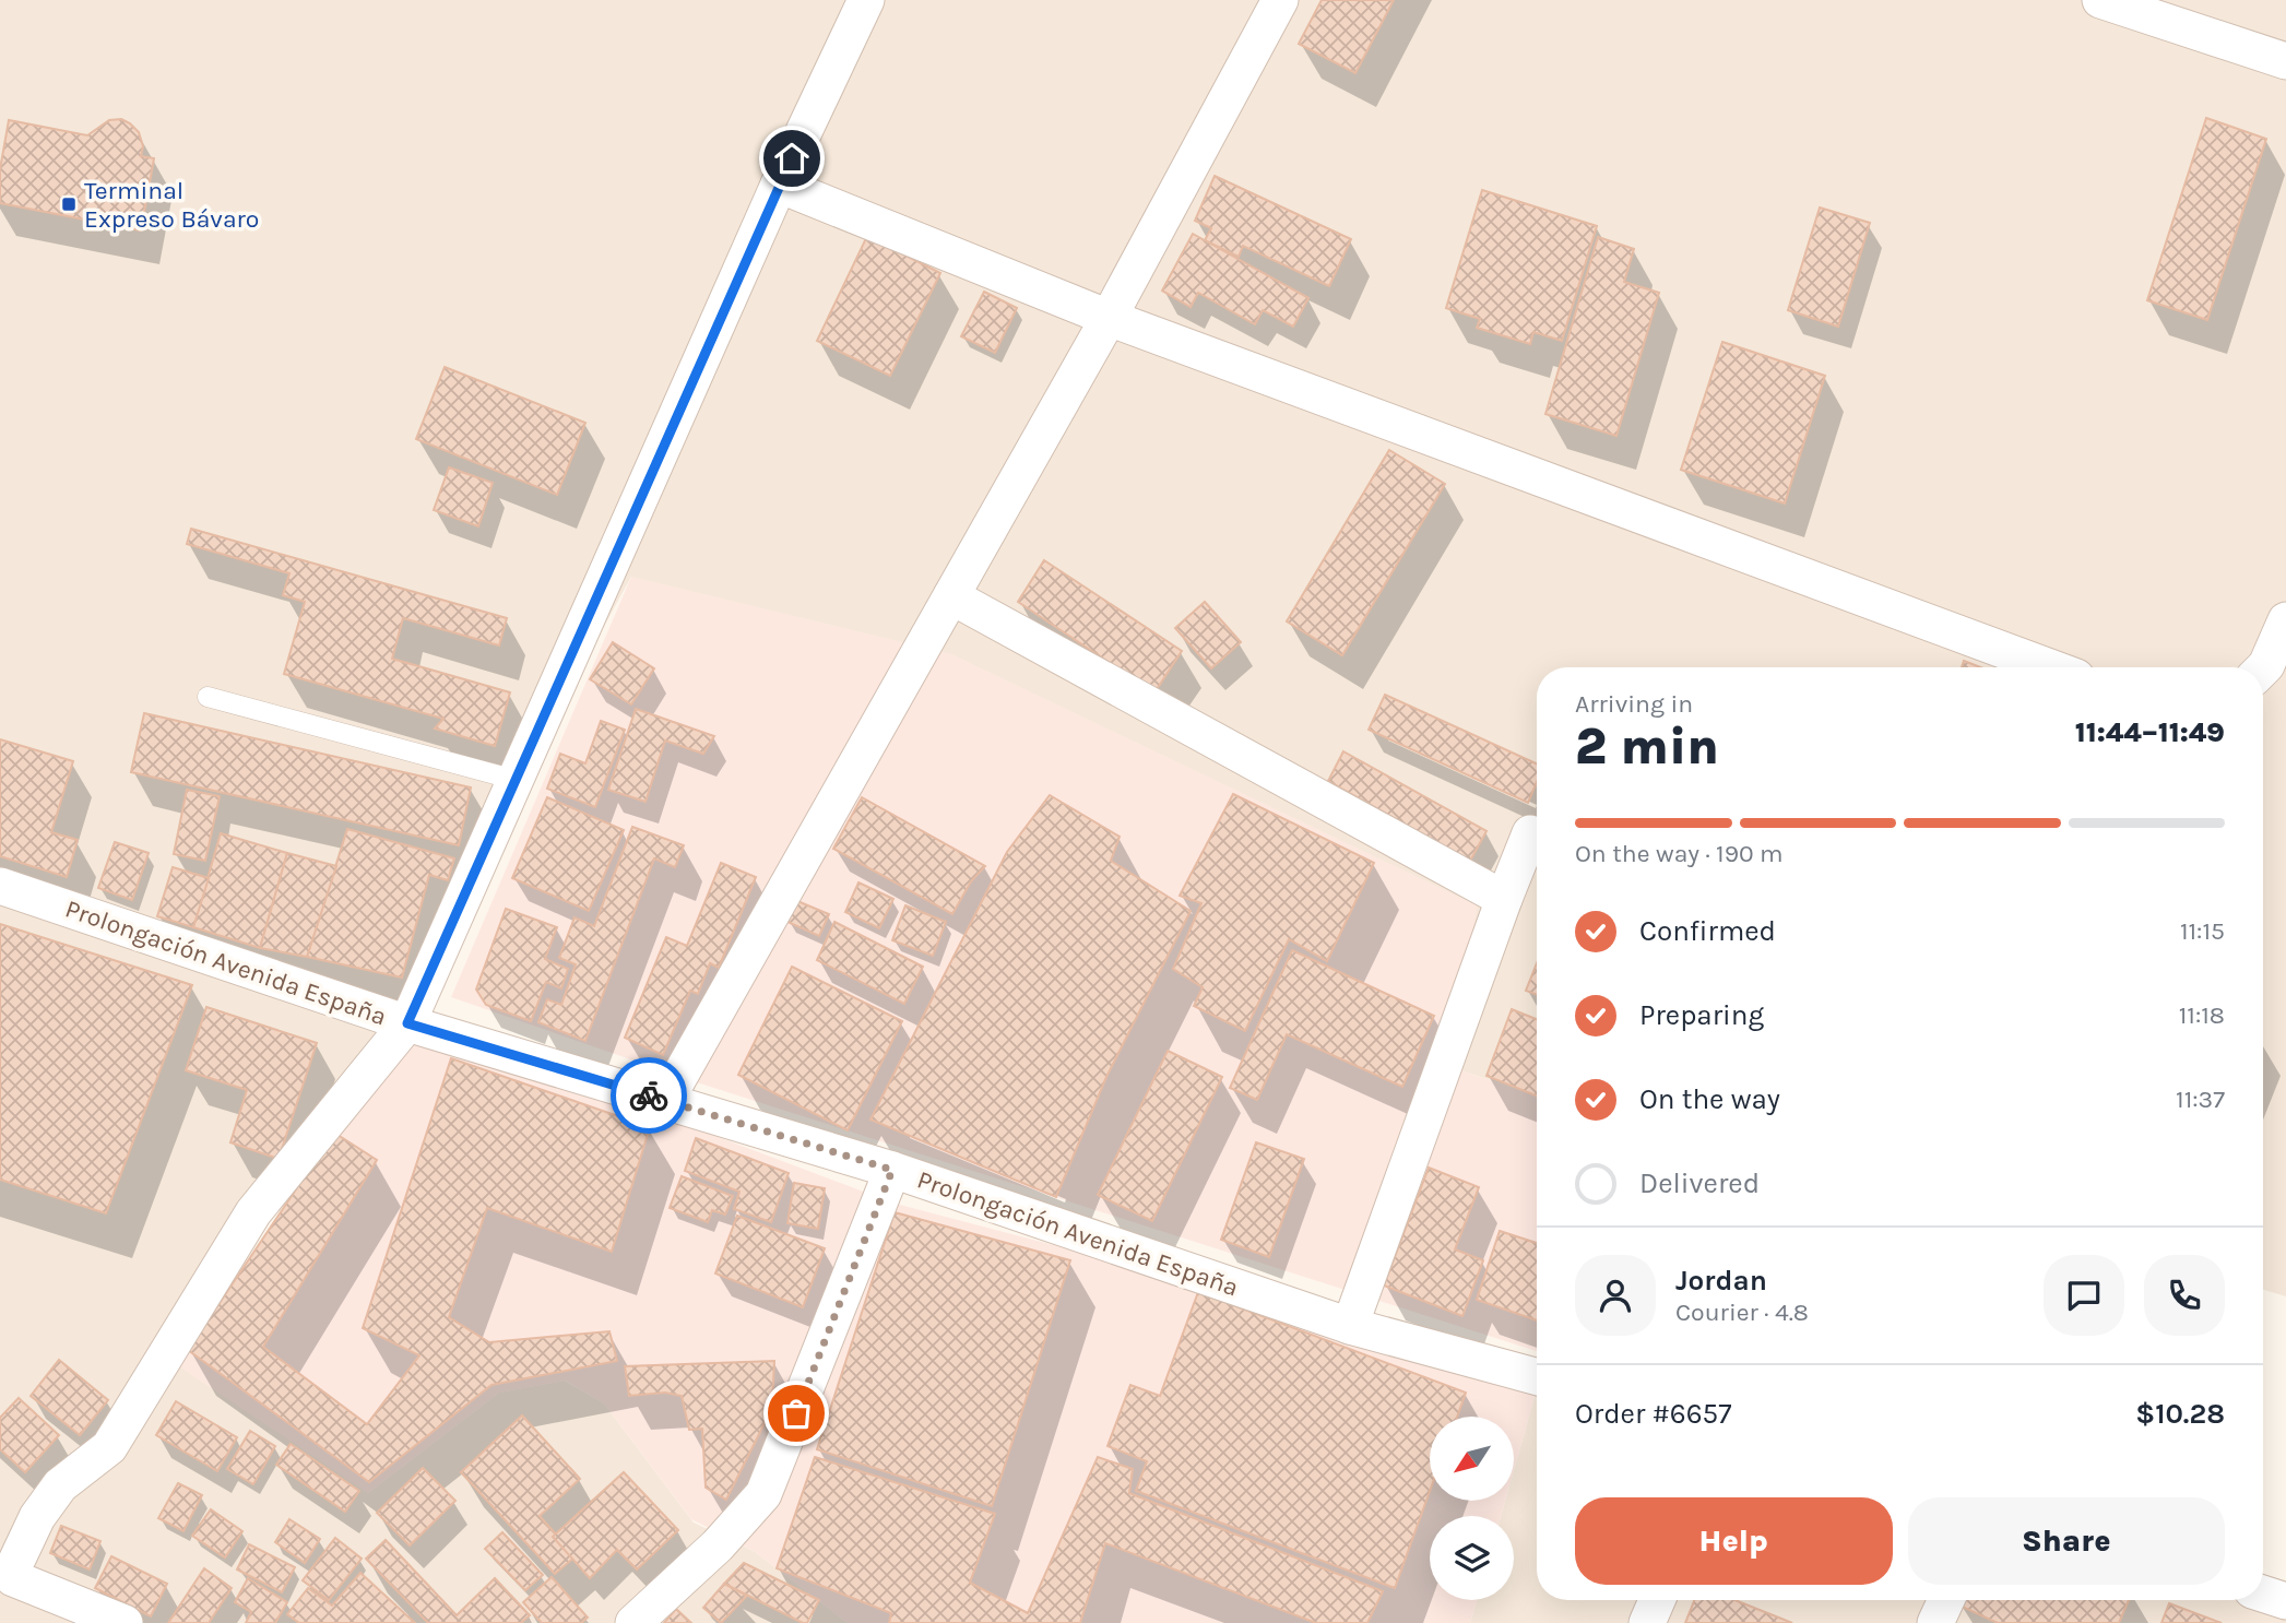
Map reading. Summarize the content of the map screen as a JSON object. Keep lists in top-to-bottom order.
{
  "streets": {
    "street": ["Prolongación Avenida España"]
  },
  "places": {
    "transit": ["Terminal Expreso Bávaro"]
  },
  "north": "bottom left",
  "page": {
    "heading": ["2 min", "Arriving in", "11:44–11:49"],
    "panel": [
      "Jordan",
      "Courier · 4.8",
      "Order #6657",
      "$10.28"
    ],
    "bar": "On the way · 190 m",
    "list": [
      ["Confirmed", "11:15"],
      ["Preparing", "11:18"],
      ["On the way", "11:37"],
      "Delivered"
    ],
    "buttons": ["Help", "Share"]
  }
}
